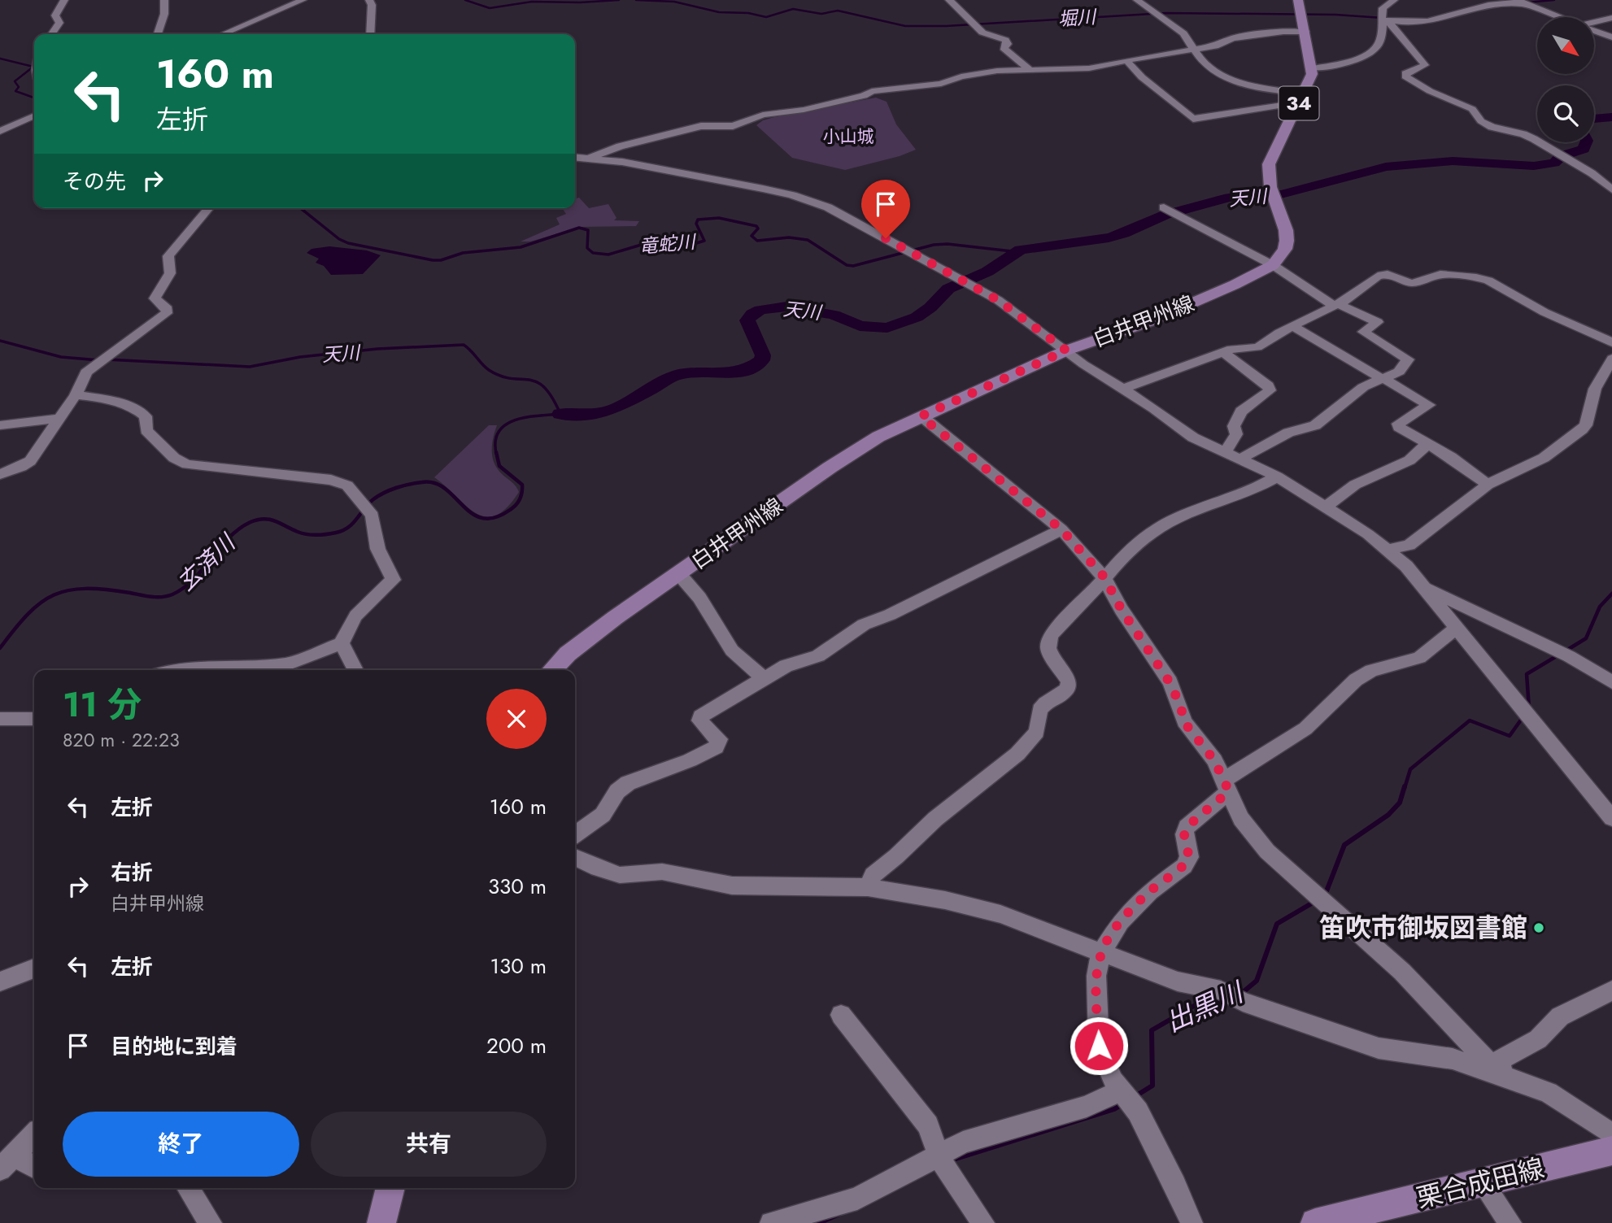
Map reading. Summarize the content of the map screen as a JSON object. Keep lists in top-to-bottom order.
{
  "streets": {
    "main road": ["34", "白井甲州線", "栗合成田線"]
  },
  "crossings": [
    ["34", "白井甲州線"]
  ],
  "water": [
    "堀川",
    "天川",
    "竜蛇川",
    "玄済川",
    "出黒川"
  ],
  "parks": ["小山城"],
  "places": ["笛吹市御坂図書館"],
  "north": "bottom right",
  "page": {
    "turn": ["160 m", "左折"],
    "then": "その先",
    "heading": ["11 分", "820 m · 22:23"],
    "list": [
      {
        "name": "左折",
        "value": "160 m"
      },
      {
        "name": "右折",
        "note": "白井甲州線",
        "value": "330 m"
      },
      {
        "name": "左折",
        "value": "130 m"
      },
      {
        "name": "目的地に到着",
        "value": "200 m"
      }
    ],
    "buttons": ["終了", "共有"]
  }
}
